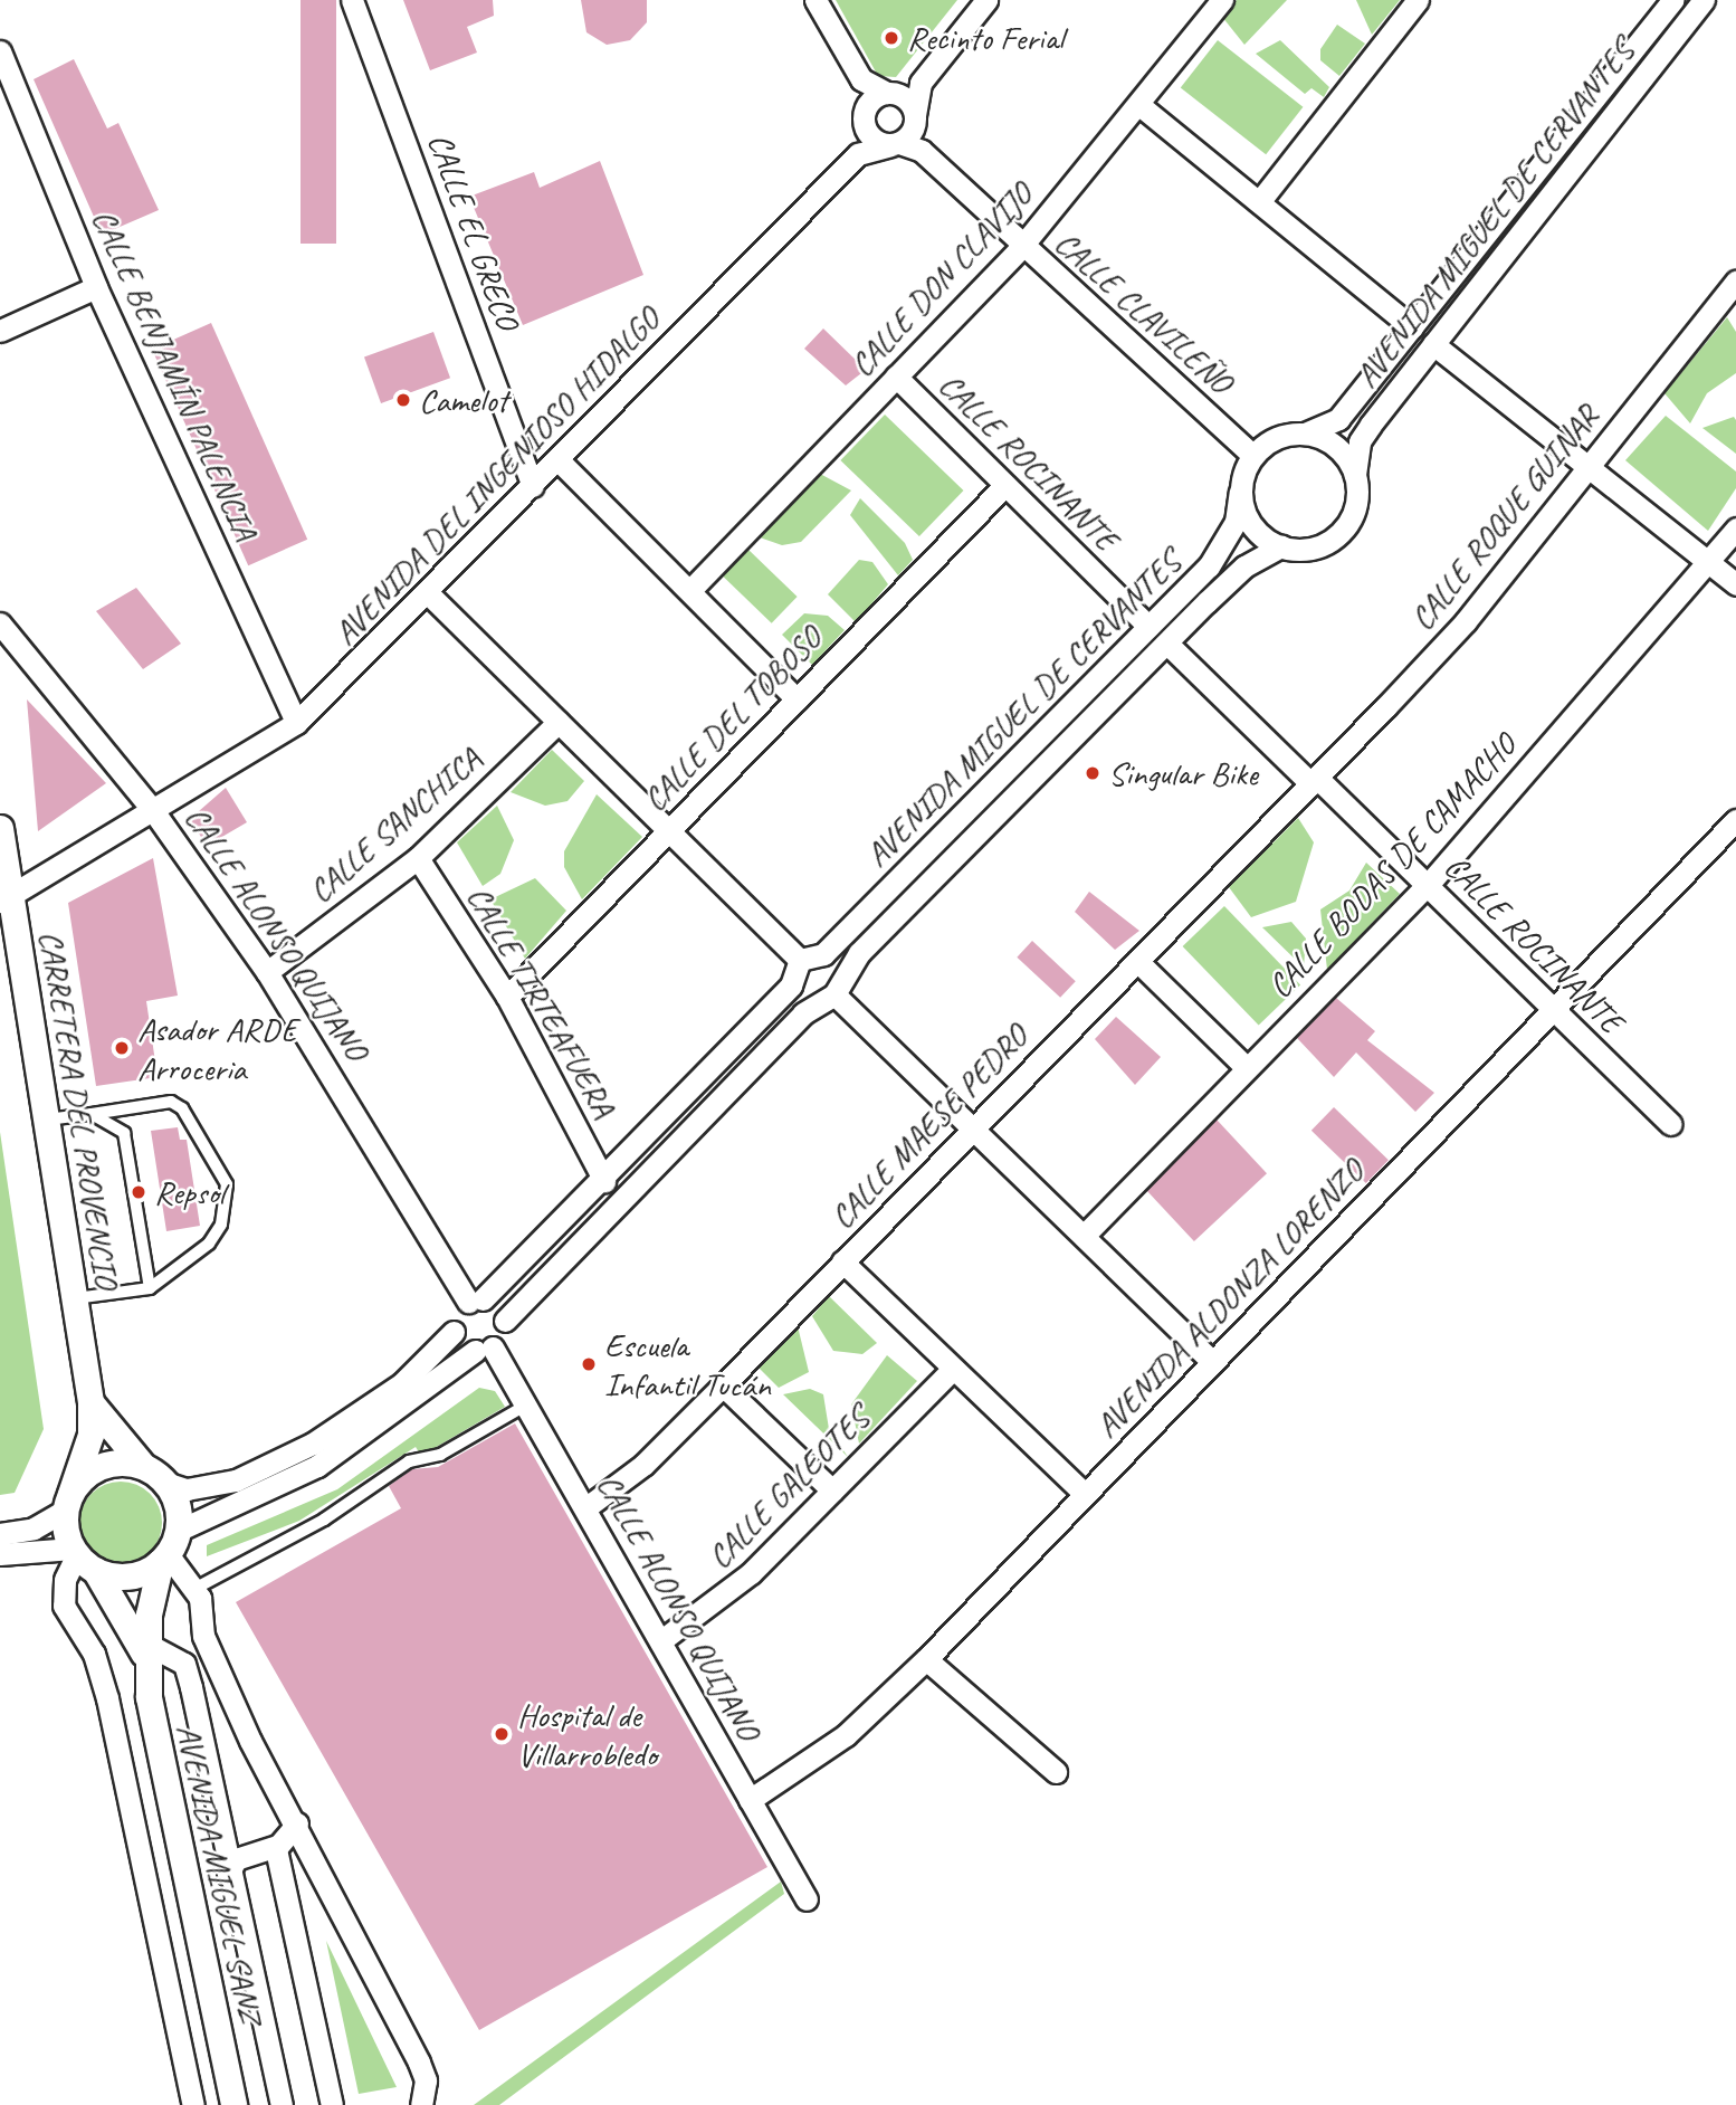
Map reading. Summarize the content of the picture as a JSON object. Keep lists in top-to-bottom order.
{
  "streets": {
    "street": [
      "AVENIDA MIGUEL DE CERVANTES",
      "CALLE EL GRECO",
      "CALLE DON CLAVIJO",
      "CALLE CLAVILEÑO",
      "CALLE BENJAMÍN PALENCIA",
      "CALLE ROCINANTE",
      "AVENIDA DEL INGENIOSO HIDALGO",
      "CALLE ROQUE GUINAR",
      "CALLE DEL TOBOSO",
      "CALLE SANCHICA",
      "CALLE BODAS DE CAMACHO",
      "CALLE ALONSO QUIJANO",
      "CALLE TIRTEAFUERA",
      "CARRETERA DEL PROVENCIO",
      "CALLE MAESE PEDRO",
      "AVENIDA ALDONZA LORENZO",
      "CALLE GALEOTES",
      "AVENIDA MIGUEL SANZ"
    ]
  },
  "crossings": [
    ["AVENIDA MIGUEL DE CERVANTES", "CALLE CLAVILEÑO"],
    ["AVENIDA MIGUEL DE CERVANTES", "CALLE ROCINANTE"],
    ["AVENIDA MIGUEL DE CERVANTES", "CALLE ALONSO QUIJANO"],
    ["CALLE EL GRECO", "AVENIDA DEL INGENIOSO HIDALGO"],
    ["CALLE DON CLAVIJO", "CALLE CLAVILEÑO"],
    ["CALLE DON CLAVIJO", "CALLE ROCINANTE"],
    ["CALLE BENJAMÍN PALENCIA", "AVENIDA DEL INGENIOSO HIDALGO"],
    ["CALLE ROCINANTE", "CALLE ROQUE GUINAR"],
    ["CALLE ROCINANTE", "CALLE DEL TOBOSO"],
    ["CALLE ROCINANTE", "CALLE BODAS DE CAMACHO"],
    ["CALLE ROCINANTE", "CALLE MAESE PEDRO"],
    ["CALLE ROCINANTE", "AVENIDA ALDONZA LORENZO"],
    ["AVENIDA DEL INGENIOSO HIDALGO", "CALLE ALONSO QUIJANO"],
    ["AVENIDA DEL INGENIOSO HIDALGO", "CARRETERA DEL PROVENCIO"],
    ["CALLE ROQUE GUINAR", "CALLE MAESE PEDRO"],
    ["CALLE DEL TOBOSO", "CALLE TIRTEAFUERA"],
    ["CALLE SANCHICA", "CALLE ALONSO QUIJANO"],
    ["CALLE SANCHICA", "CALLE TIRTEAFUERA"],
    ["CALLE ALONSO QUIJANO", "CALLE MAESE PEDRO"],
    ["CALLE ALONSO QUIJANO", "AVENIDA ALDONZA LORENZO"],
    ["CALLE ALONSO QUIJANO", "CALLE GALEOTES"],
    ["CARRETERA DEL PROVENCIO", "AVENIDA MIGUEL SANZ"]
  ],
  "places": [
    "Recinto Ferial",
    "Camelot",
    "Singular Bike",
    "Asador ARDE Arroceria",
    "Repsol",
    "Escuela Infantil Tucán",
    "Hospital de Villarrobledo"
  ]
}
